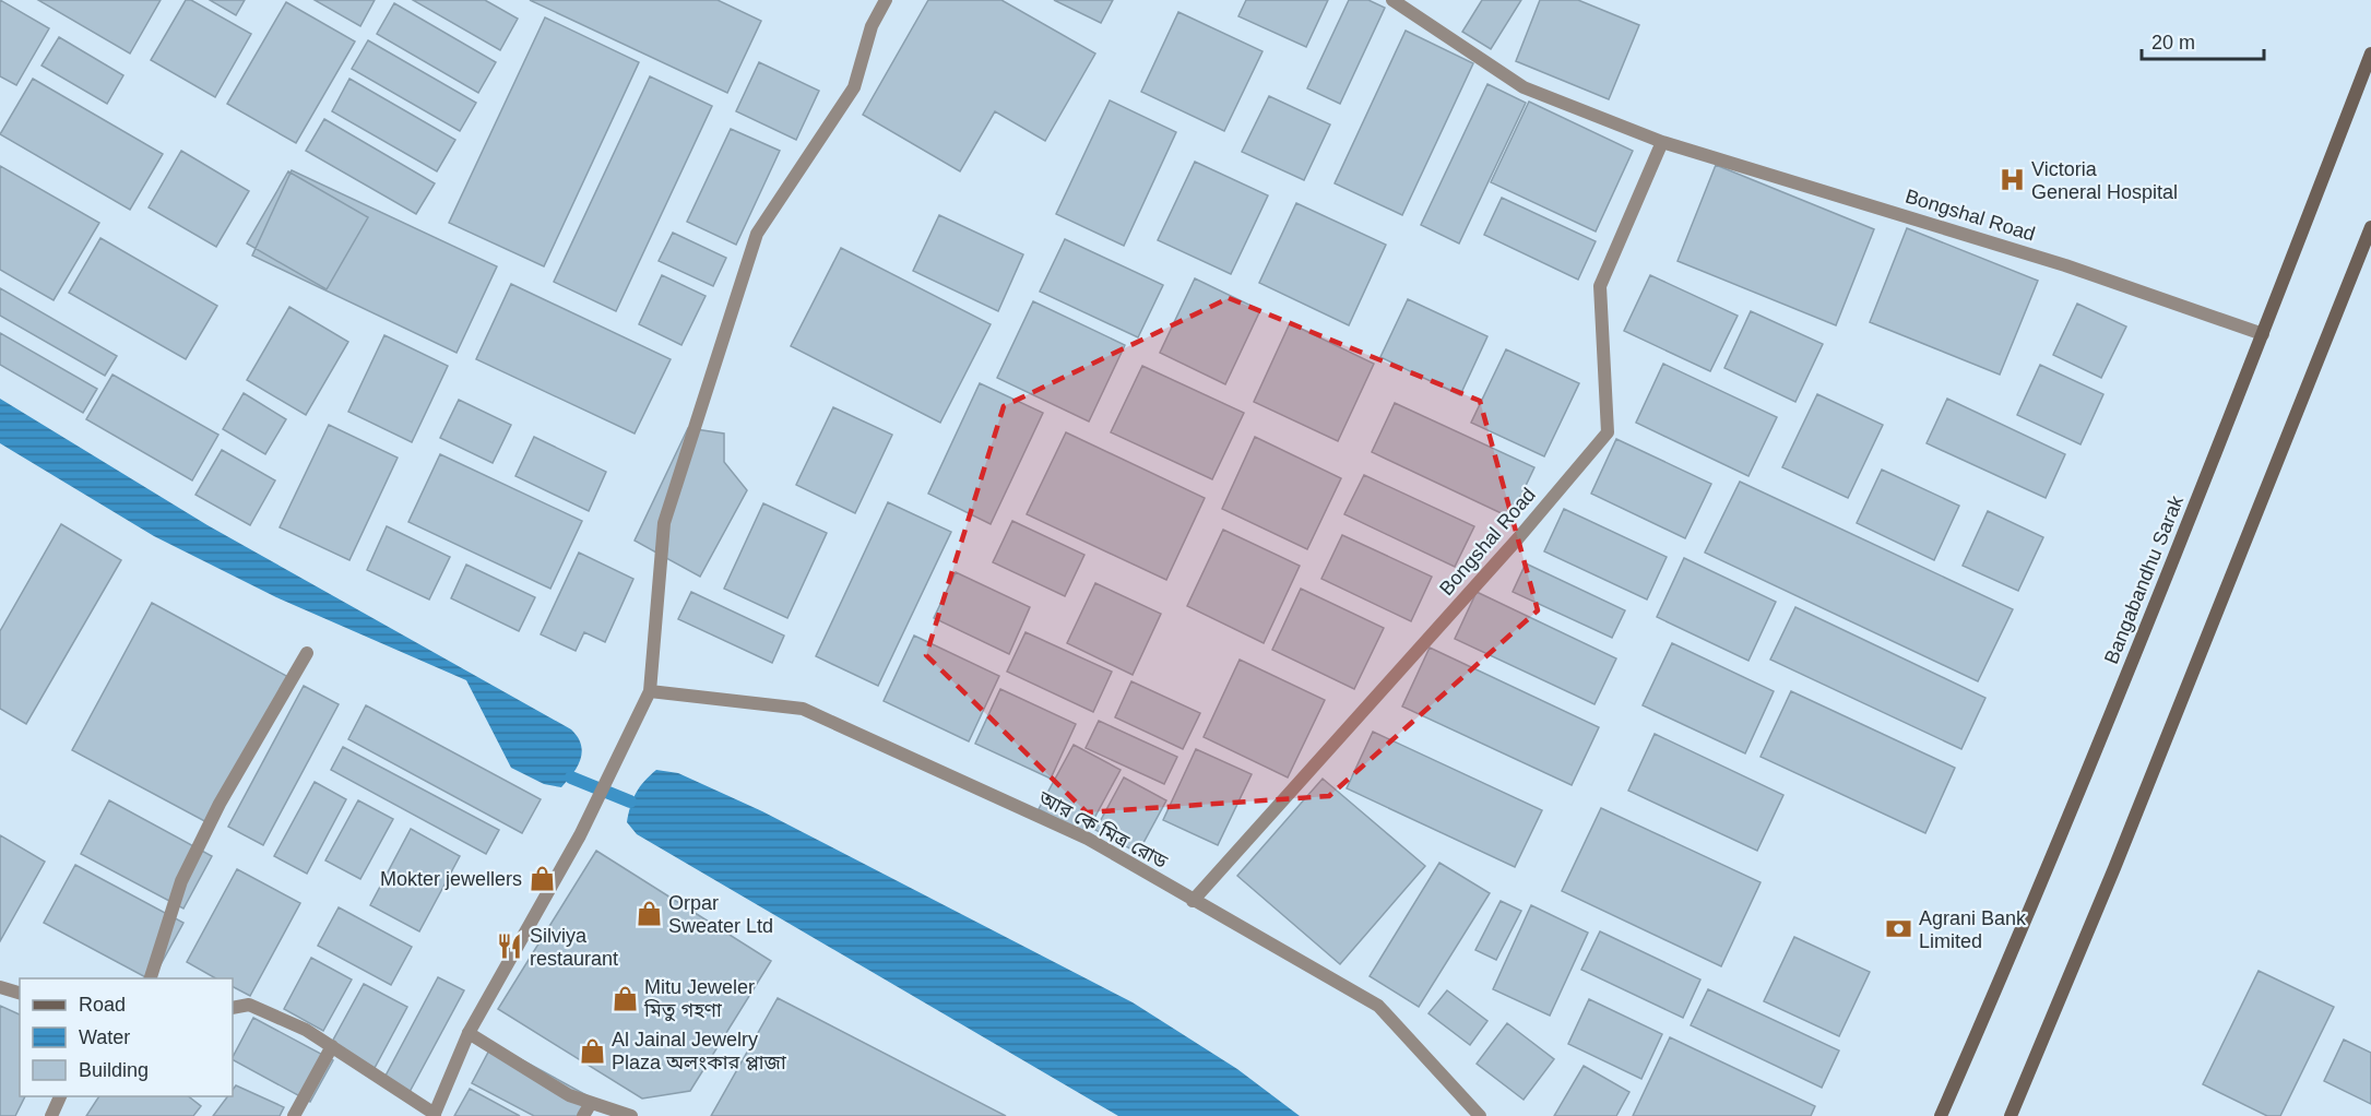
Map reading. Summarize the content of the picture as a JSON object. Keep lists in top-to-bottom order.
{
  "streets": {
    "main road": ["Bangabandhu Sarak"],
    "street": ["Bongshal Road", "আর কে মিত্র রোড"]
  },
  "crossings": [
    ["Bongshal Road", "Bangabandhu Sarak"],
    ["Bongshal Road", "আর কে মিত্র রোড"]
  ],
  "places": {
    "hospital": ["Victoria General Hospital"],
    "shop": [
      "Mokter jewellers",
      "Orpar Sweater Ltd",
      "Mitu Jeweler মিতু গহণা",
      "Al Jainal Jewelry Plaza অলংকার প্লাজা"
    ],
    "bank": ["Agrani Bank Limited"],
    "restaurant": ["Silviya restaurant"]
  },
  "legend": ["Road", "Water", "Building"],
  "scale_bar": "20 m"
}
